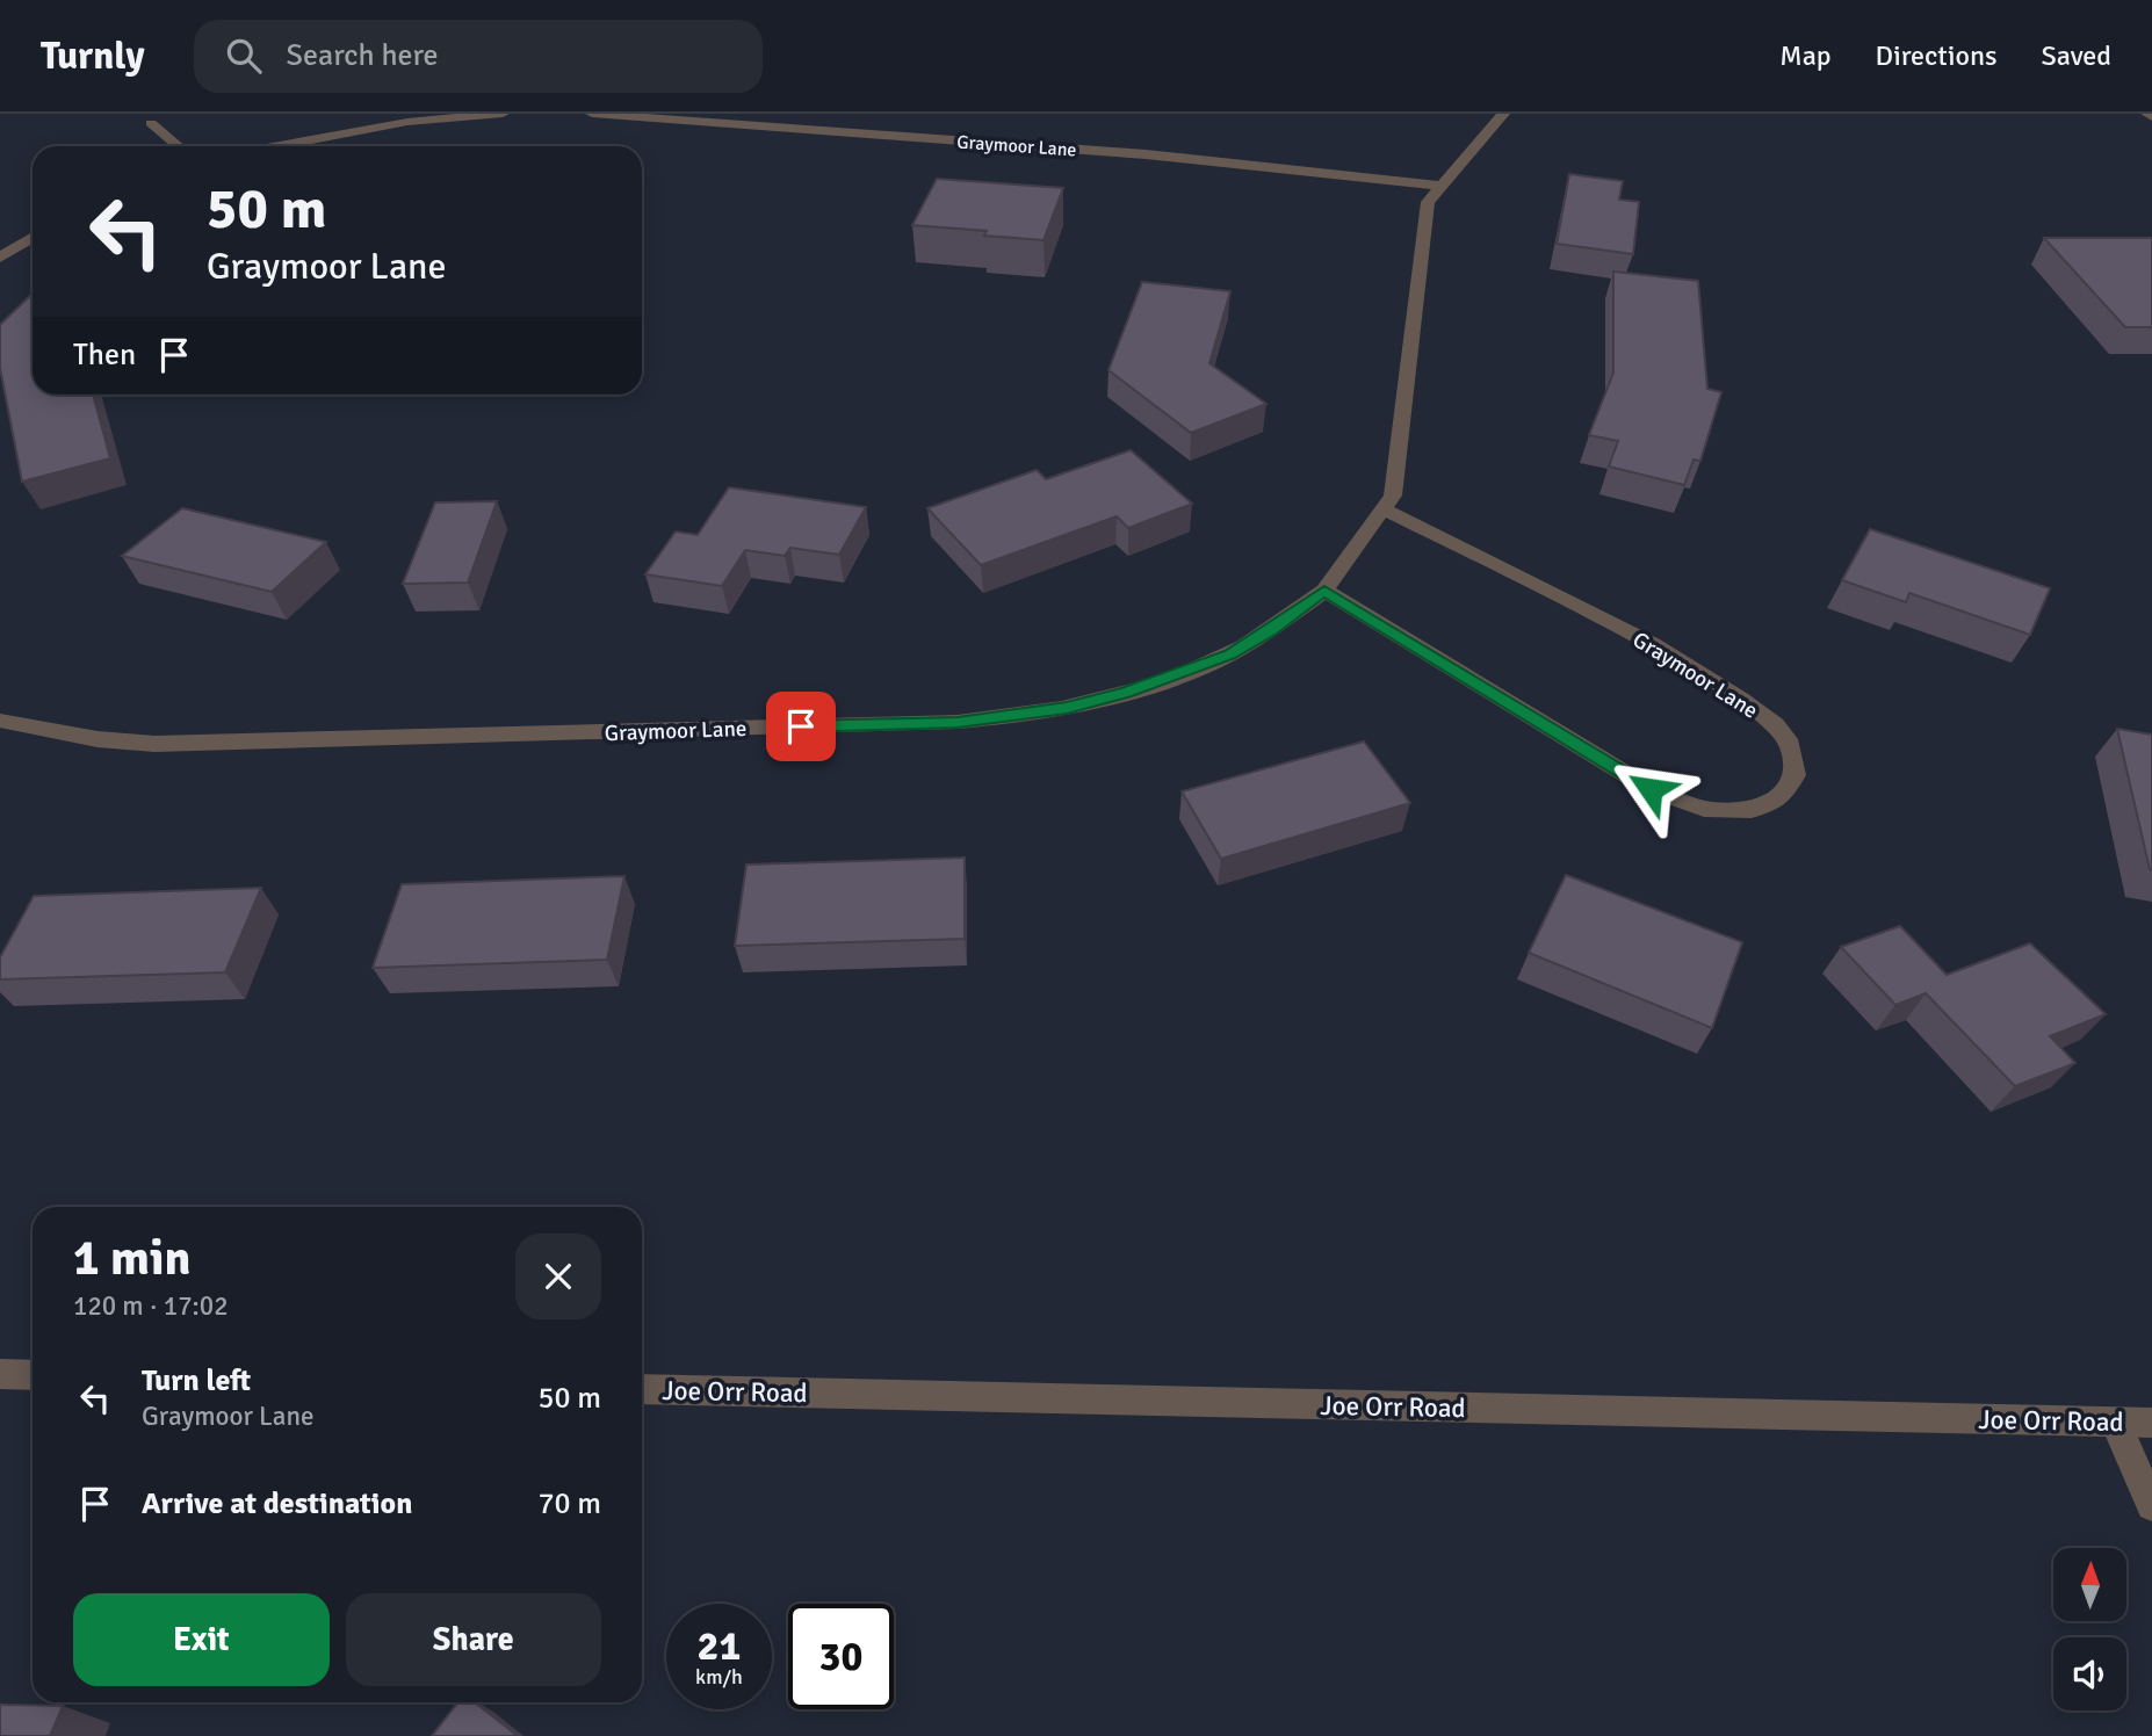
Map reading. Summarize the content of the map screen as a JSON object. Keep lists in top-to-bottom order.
{
  "streets": {
    "street": ["Graymoor Lane", "Joe Orr Road"]
  },
  "north": "top",
  "page": {
    "header": "Turnly",
    "search": "Search here",
    "nav": ["Map", "Directions", "Saved"],
    "turn": ["50 m", "Graymoor Lane"],
    "then": "Then",
    "heading": ["1 min", "120 m · 17:02"],
    "list": [
      {
        "name": "Turn left",
        "note": "Graymoor Lane",
        "value": "50 m"
      },
      {
        "name": "Arrive at destination",
        "value": "70 m"
      }
    ],
    "buttons": ["Exit", "Share"],
    "speed": "21 km/h",
    "limit": "30"
  }
}
